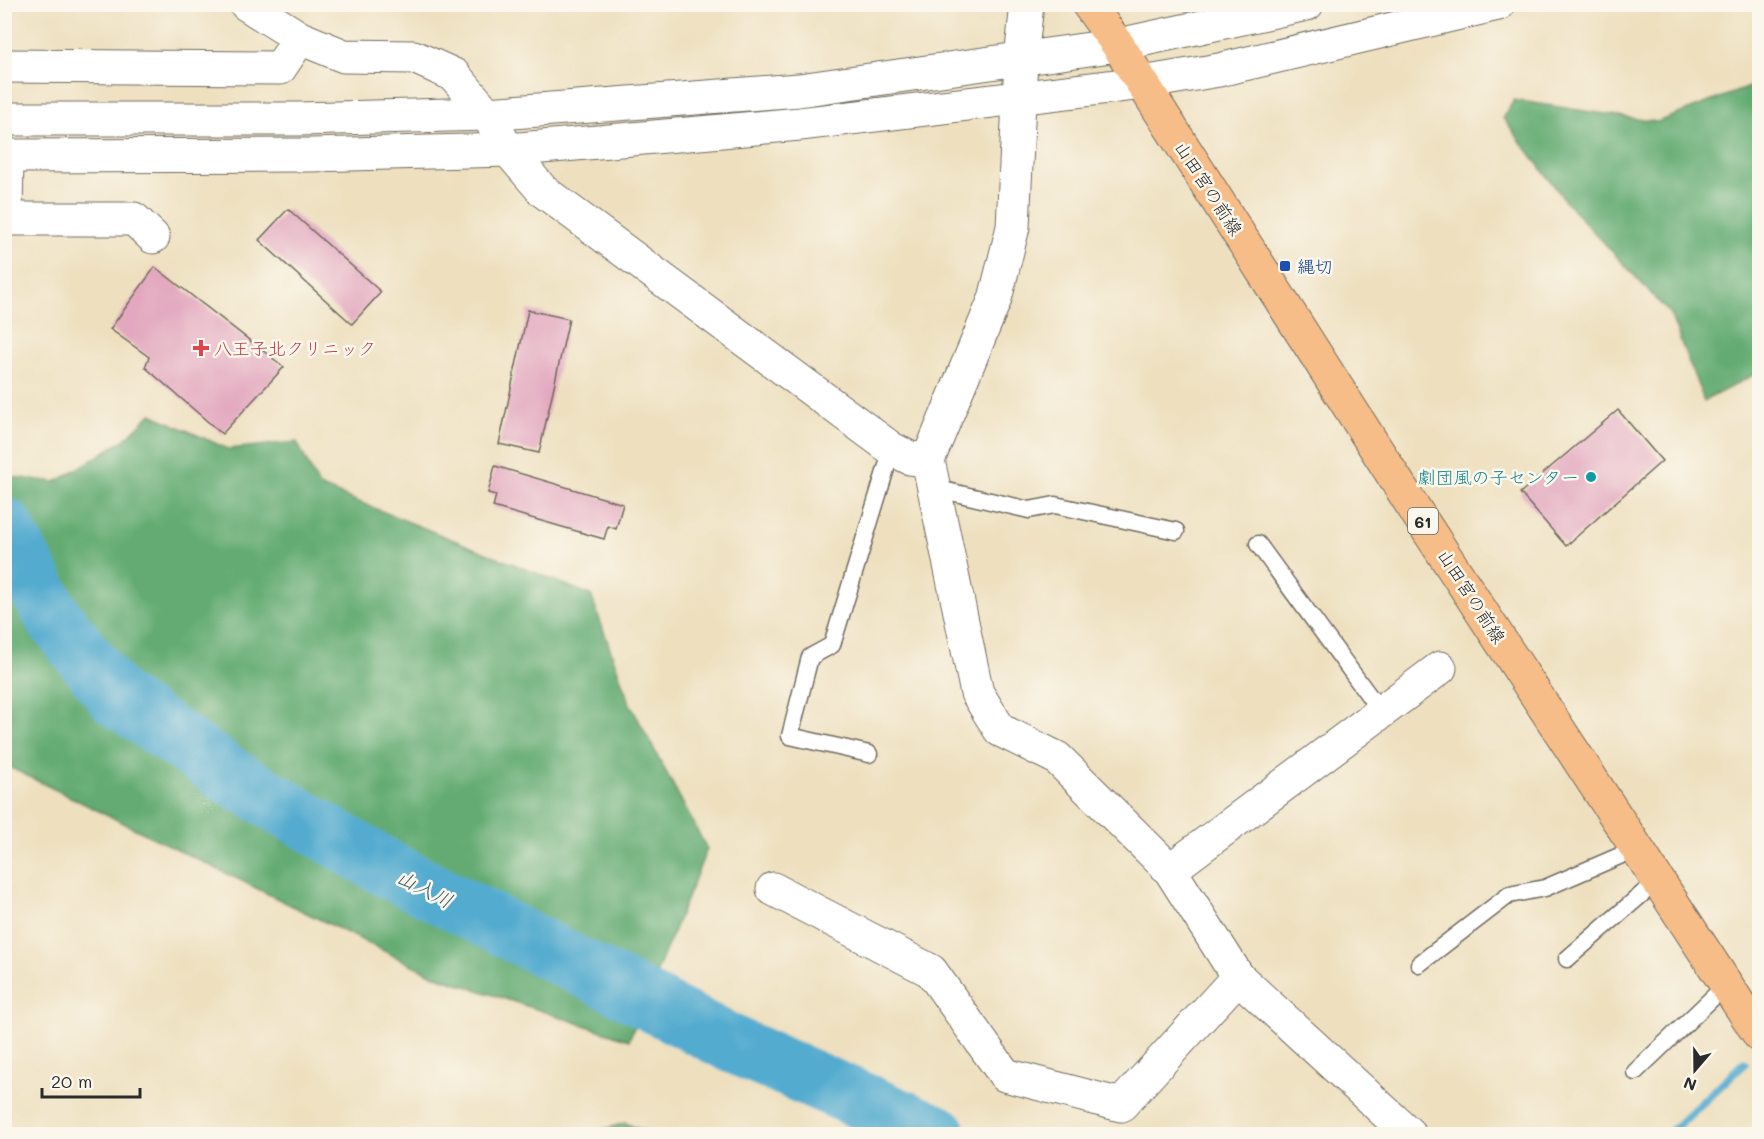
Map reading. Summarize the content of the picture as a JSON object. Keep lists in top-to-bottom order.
{
  "streets": {
    "main road": ["山田宮の前線", "61"]
  },
  "water": ["山入川"],
  "places": {
    "transit": ["縄切"],
    "health": ["八王子北クリニック"],
    "other": ["劇団風の子センター"]
  },
  "scale_bar": "20 m",
  "north": "bottom"
}
